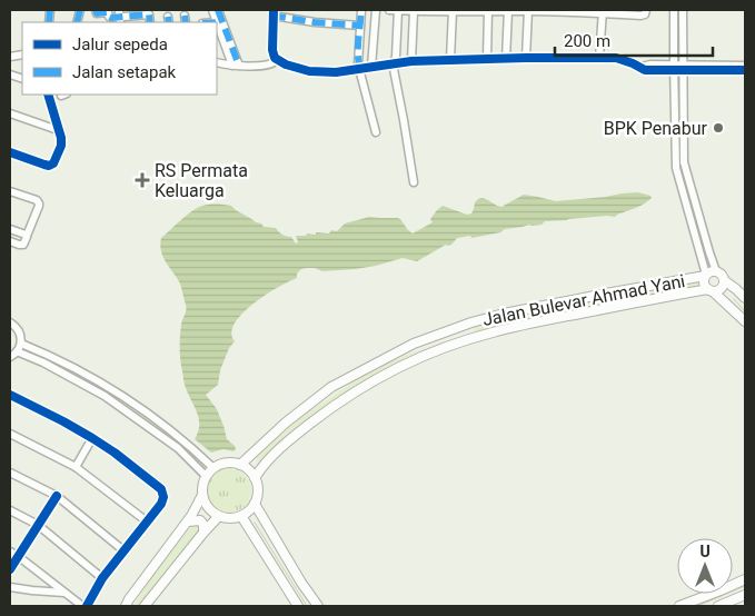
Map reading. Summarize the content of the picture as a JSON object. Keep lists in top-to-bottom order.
{
  "streets": {
    "main road": ["Jalan Bulevar Ahmad Yani"]
  },
  "places": {
    "other": ["BPK Penabur"],
    "health": ["RS Permata Keluarga"]
  },
  "legend": ["Jalur sepeda", "Jalan setapak"],
  "scale_bar": "200 m",
  "north": "top"
}
